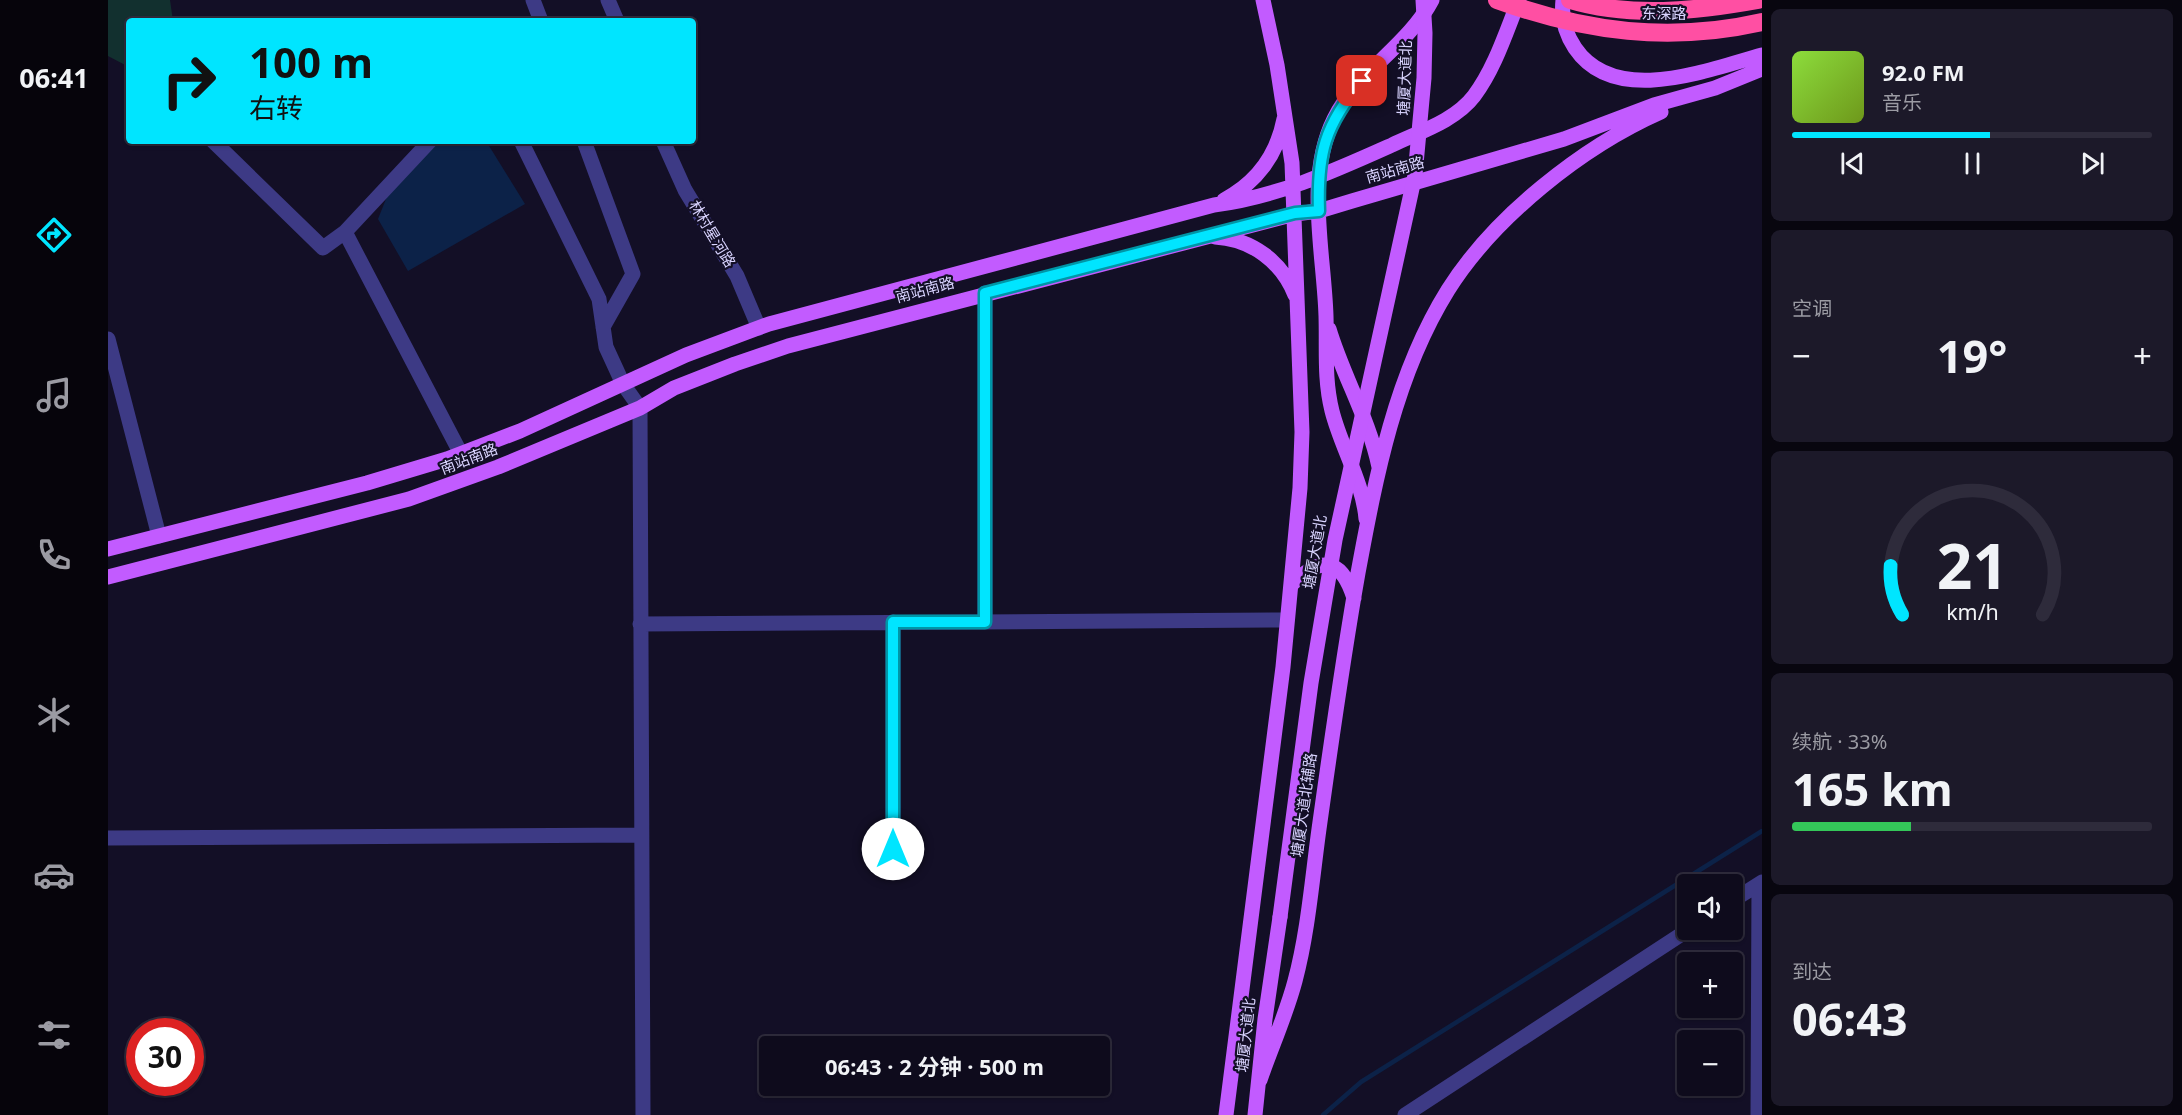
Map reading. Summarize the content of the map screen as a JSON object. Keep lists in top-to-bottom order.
{
  "streets": {
    "highway": ["东深路"],
    "main road": ["塘厦大道北", "南站南路", "塘厦大道北辅路"],
    "street": ["林村星河路"]
  },
  "crossings": [
    ["塘厦大道北", "南站南路"],
    ["塘厦大道北", "塘厦大道北辅路"],
    ["南站南路", "林村星河路"],
    ["南站南路", "塘厦大道北辅路"]
  ],
  "page": {
    "tabs": "06:41",
    "turn": ["100 m", "右转"],
    "song": ["92.0 FM", "音乐"],
    "tile": [
      "空调",
      ["续航 · 33%", "165 km"],
      ["到达", "06:43"]
    ],
    "heat": ["−", "19°", "+"],
    "map_buttons": ["+", "−"],
    "limit": "30",
    "trip": "06:43 · 2 分钟 · 500 m",
    "gauge": ["21", "km/h"]
  }
}
